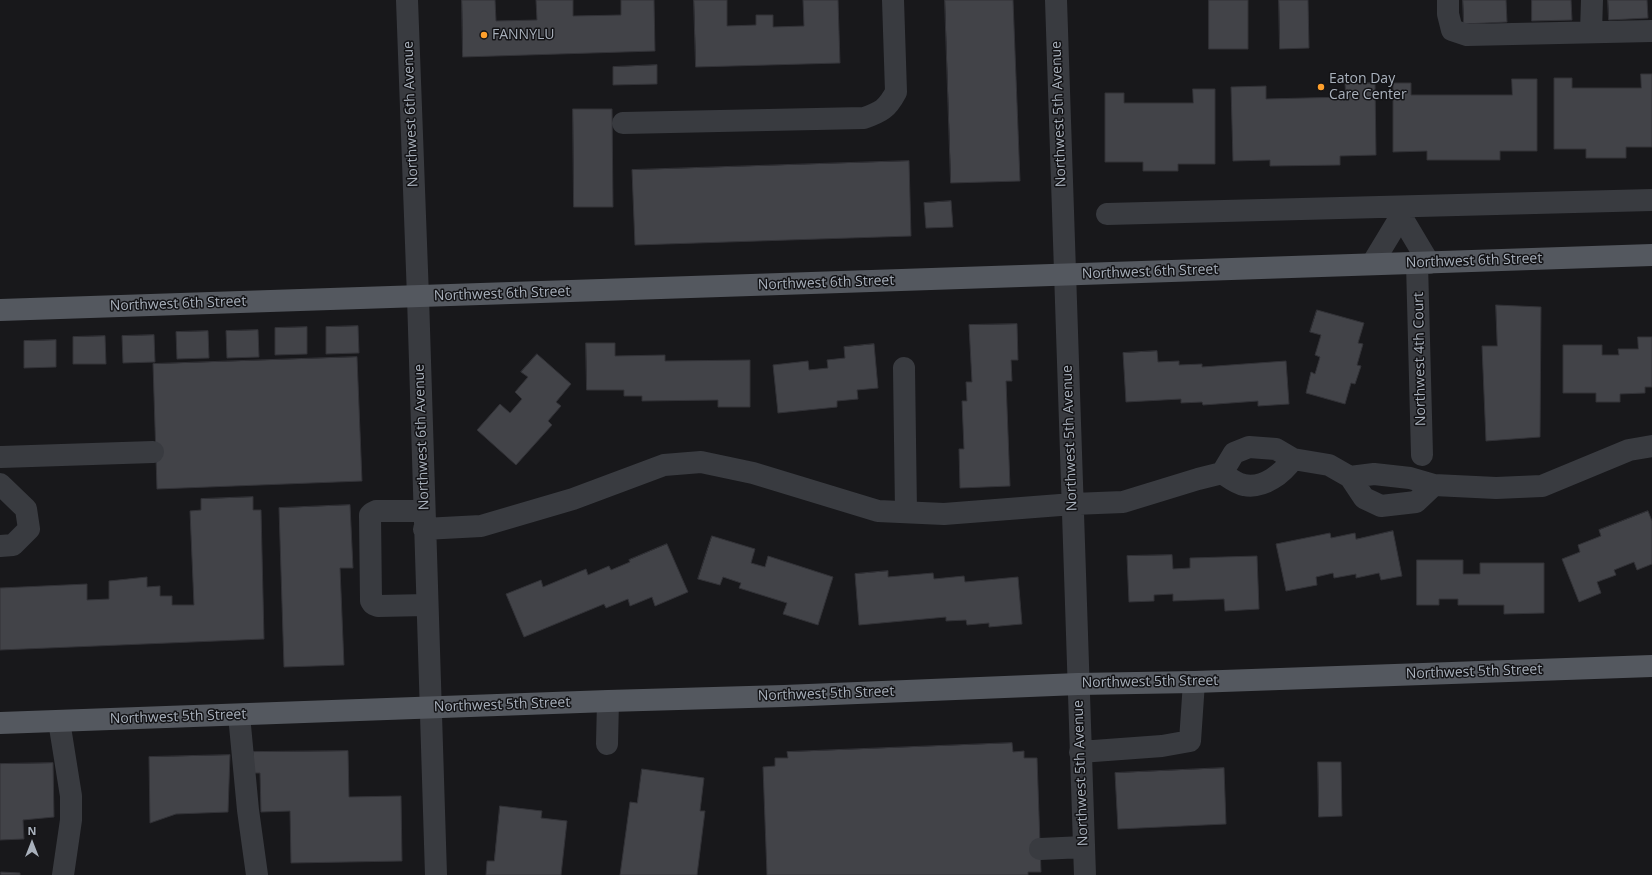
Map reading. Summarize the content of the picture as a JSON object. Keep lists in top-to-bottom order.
{
  "streets": {
    "main road": ["Northwest 6th Street", "Northwest 5th Street"],
    "street": ["Northwest 6th Avenue", "Northwest 5th Avenue", "Northwest 4th Court"]
  },
  "crossings": [
    ["Northwest 6th Avenue", "Northwest 6th Street"],
    ["Northwest 6th Avenue", "Northwest 5th Street"],
    ["Northwest 5th Avenue", "Northwest 6th Street"],
    ["Northwest 5th Avenue", "Northwest 5th Street"],
    ["Northwest 6th Street", "Northwest 4th Court"]
  ],
  "places": ["FANNYLU", "Eaton Day Care Center"],
  "north": "top"
}
